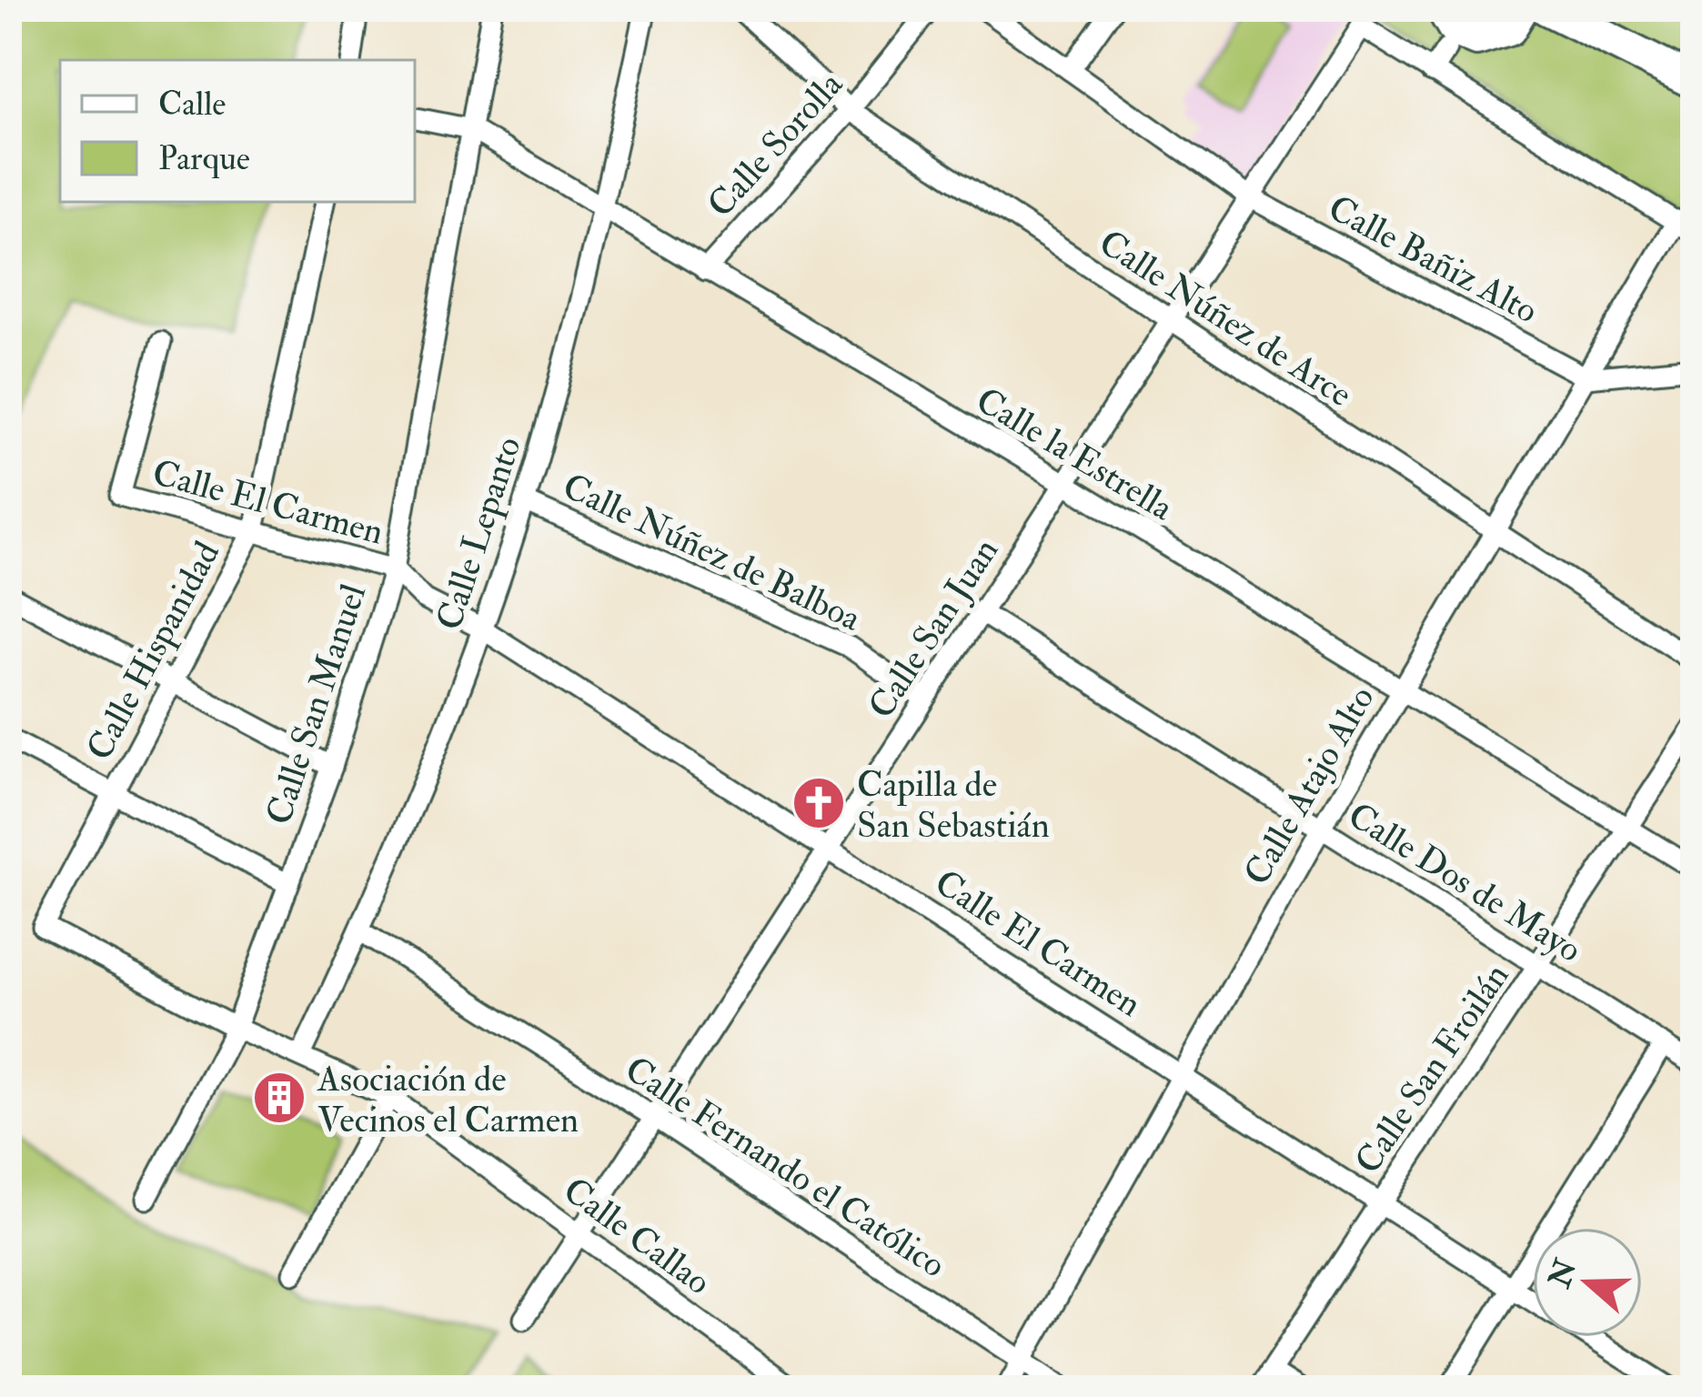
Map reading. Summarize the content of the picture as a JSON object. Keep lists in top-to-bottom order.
{
  "streets": {
    "street": [
      "Calle Sorolla",
      "Calle Bañiz Alto",
      "Calle Núñez de Arce",
      "Calle la Estrella",
      "Calle El Carmen",
      "Calle Lepanto",
      "Calle Núñez de Balboa",
      "Calle San Juan",
      "Calle Hispanidad",
      "Calle San Manuel",
      "Calle Atajo Alto",
      "Calle Dos de Mayo",
      "Calle San Froilán",
      "Calle Fernando el Católico",
      "Calle Callao"
    ]
  },
  "crossings": [
    ["Calle Sorolla", "Calle Núñez de Arce"],
    ["Calle Sorolla", "Calle la Estrella"],
    ["Calle Bañiz Alto", "Calle San Juan"],
    ["Calle Bañiz Alto", "Calle Atajo Alto"],
    ["Calle Núñez de Arce", "Calle San Juan"],
    ["Calle Núñez de Arce", "Calle Atajo Alto"],
    ["Calle la Estrella", "Calle Lepanto"],
    ["Calle la Estrella", "Calle San Juan"],
    ["Calle la Estrella", "Calle San Manuel"],
    ["Calle la Estrella", "Calle Atajo Alto"],
    ["Calle la Estrella", "Calle San Froilán"],
    ["Calle El Carmen", "Calle Lepanto"],
    ["Calle El Carmen", "Calle San Juan"],
    ["Calle El Carmen", "Calle Hispanidad"],
    ["Calle El Carmen", "Calle San Manuel"],
    ["Calle El Carmen", "Calle Atajo Alto"],
    ["Calle El Carmen", "Calle San Froilán"],
    ["Calle Lepanto", "Calle Núñez de Balboa"],
    ["Calle Lepanto", "Calle Fernando el Católico"],
    ["Calle Lepanto", "Calle Callao"],
    ["Calle Núñez de Balboa", "Calle San Juan"],
    ["Calle San Juan", "Calle Dos de Mayo"],
    ["Calle San Juan", "Calle Fernando el Católico"],
    ["Calle San Juan", "Calle Callao"],
    ["Calle Hispanidad", "Calle Callao"],
    ["Calle San Manuel", "Calle Callao"],
    ["Calle Atajo Alto", "Calle Dos de Mayo"],
    ["Calle Atajo Alto", "Calle Fernando el Católico"],
    ["Calle Dos de Mayo", "Calle San Froilán"]
  ],
  "places": {
    "church": ["Capilla de San Sebastián"],
    "building": ["Asociación de Vecinos el Carmen"]
  },
  "legend": ["Calle", "Parque"],
  "north": "left"
}
